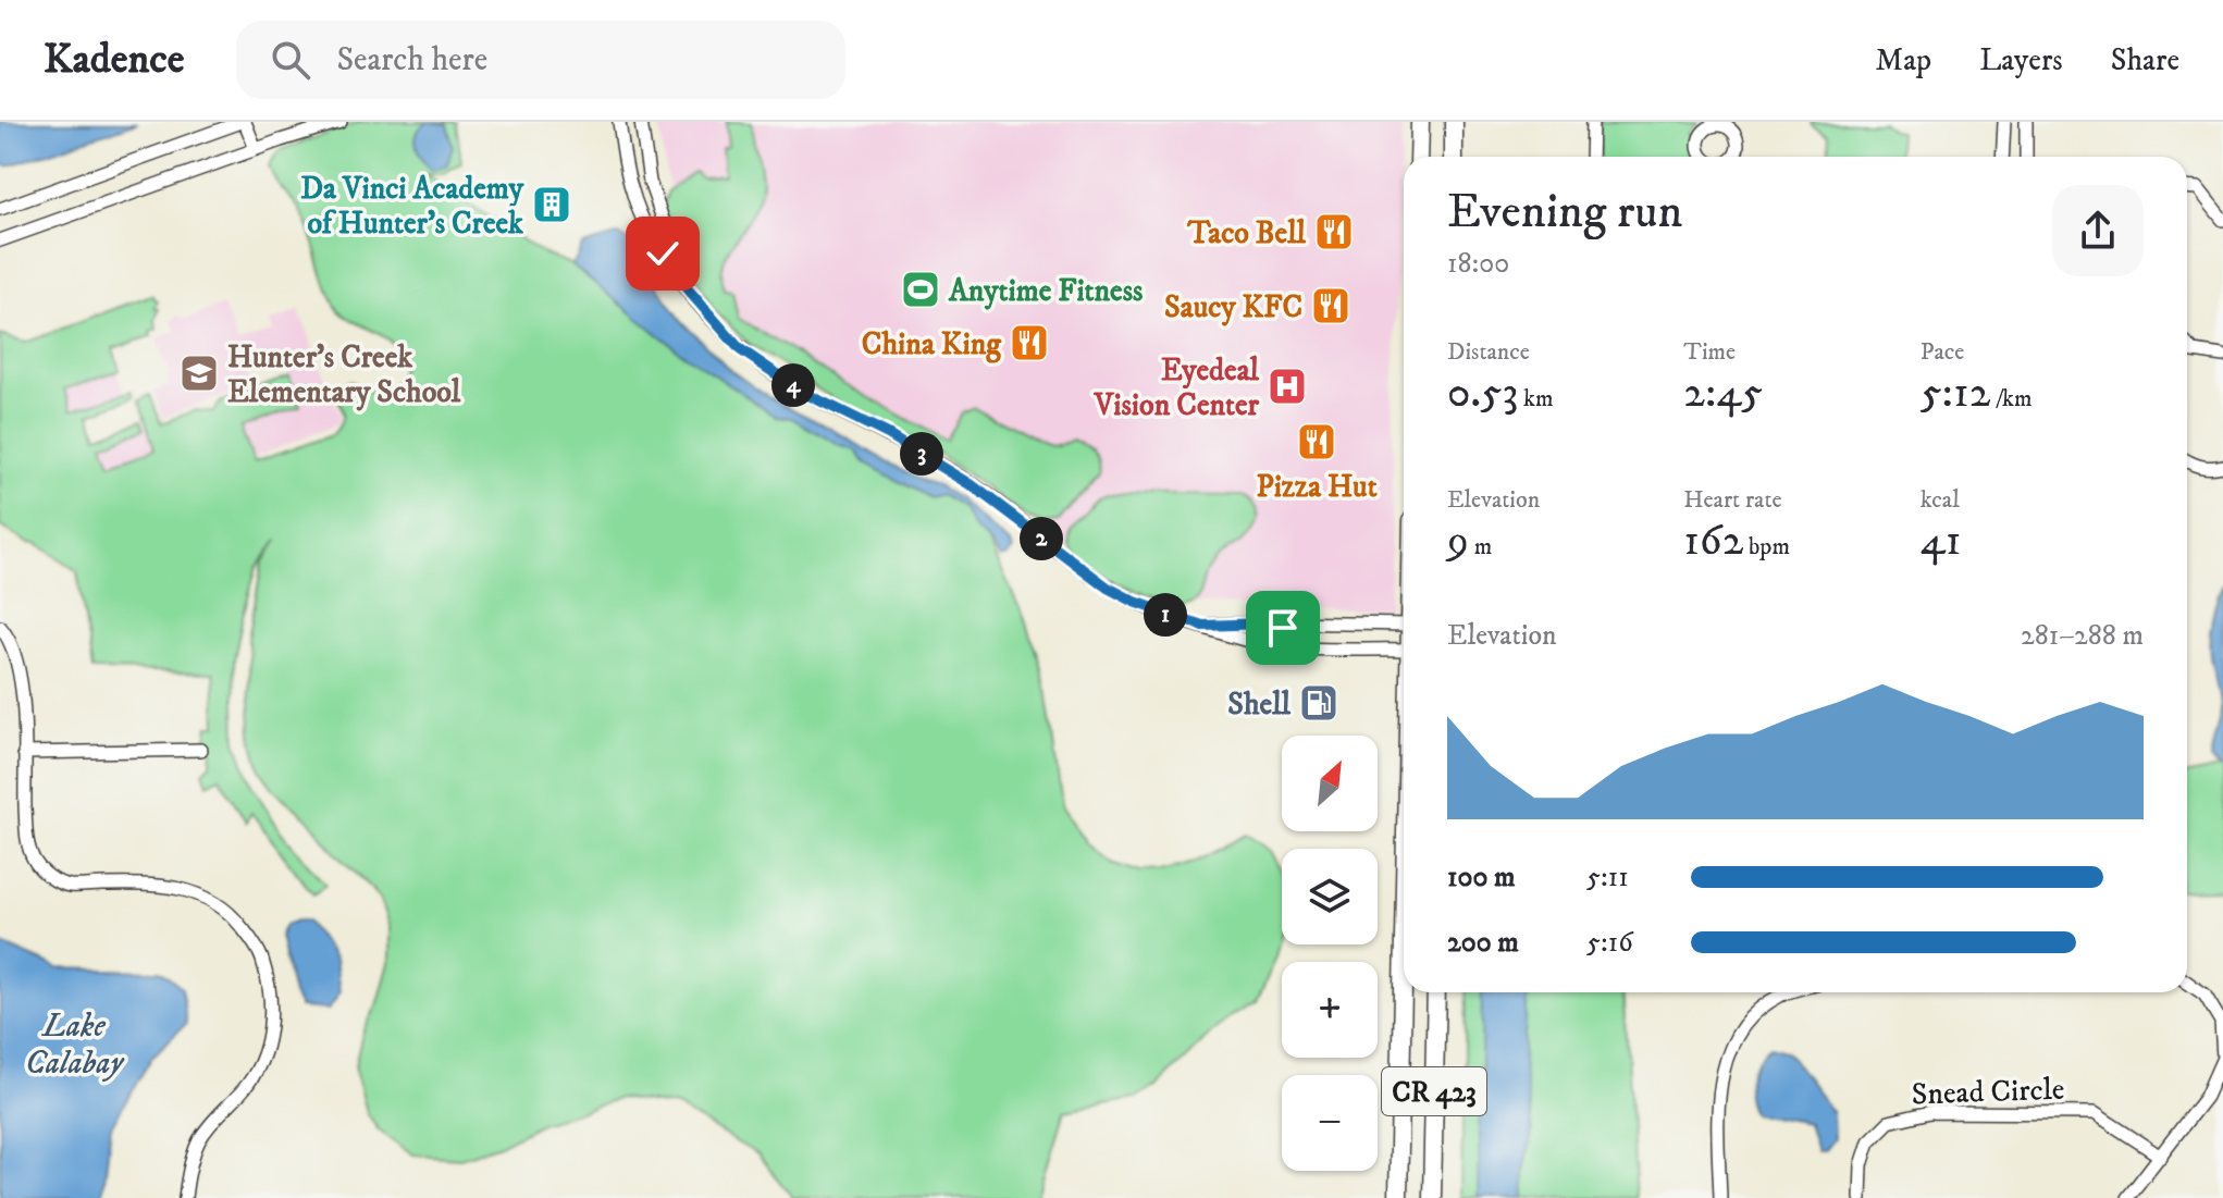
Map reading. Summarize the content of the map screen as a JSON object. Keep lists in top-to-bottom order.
{
  "streets": {
    "highway": ["CR 423"],
    "street": ["Snead Circle"]
  },
  "water": ["Lake Calabay"],
  "places": {
    "building": ["Da Vinci Academy of Hunter's Creek"],
    "restaurant": [
      "Taco Bell",
      "Saucy KFC",
      "China King",
      "Pizza Hut"
    ],
    "sports": ["Anytime Fitness"],
    "school or university": ["Hunter's Creek Elementary School"],
    "hospital": ["Eyedeal Vision Center"],
    "fuel station": ["Shell"]
  },
  "north": "top right",
  "page": {
    "header": "Kadence",
    "search": "Search here",
    "nav": ["Map", "Layers", "Share"],
    "heading": ["Evening run", "18:00"],
    "stats": [
      ["Distance", "0.53 km"],
      ["Time", "2:45"],
      ["Pace", "5:12 /km"],
      ["Elevation", "9 m"],
      ["Heart rate", "162 bpm"],
      ["kcal", "41"]
    ],
    "pins": [
      "4",
      "3",
      "2",
      "1"
    ],
    "chart": ["Elevation", "281–288 m"],
    "map_buttons": ["+", "−"],
    "list": [
      {
        "name": "100 m",
        "note": "5:11"
      },
      {
        "name": "200 m",
        "note": "5:16"
      }
    ]
  }
}
